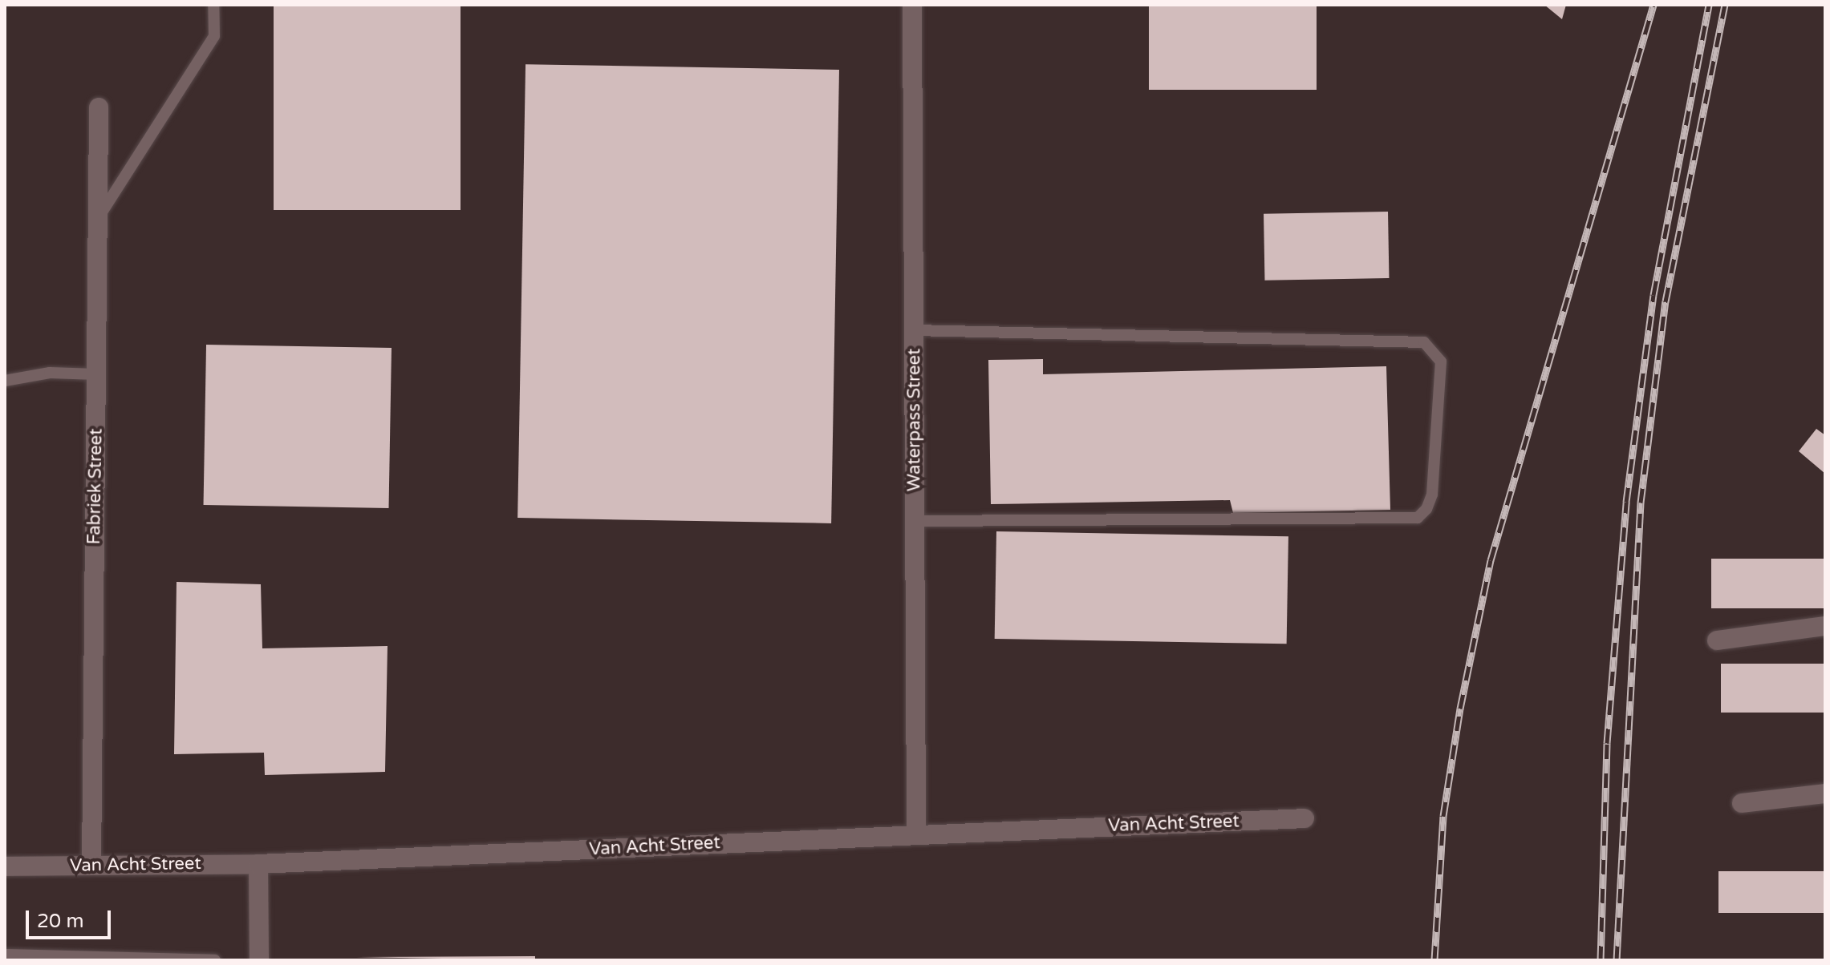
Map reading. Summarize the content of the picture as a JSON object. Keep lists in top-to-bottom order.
{
  "streets": {
    "street": ["Waterpass Street", "Fabriek Street", "Van Acht Street"]
  },
  "crossings": [
    ["Waterpass Street", "Van Acht Street"],
    ["Fabriek Street", "Van Acht Street"]
  ],
  "scale_bar": "20 m"
}
